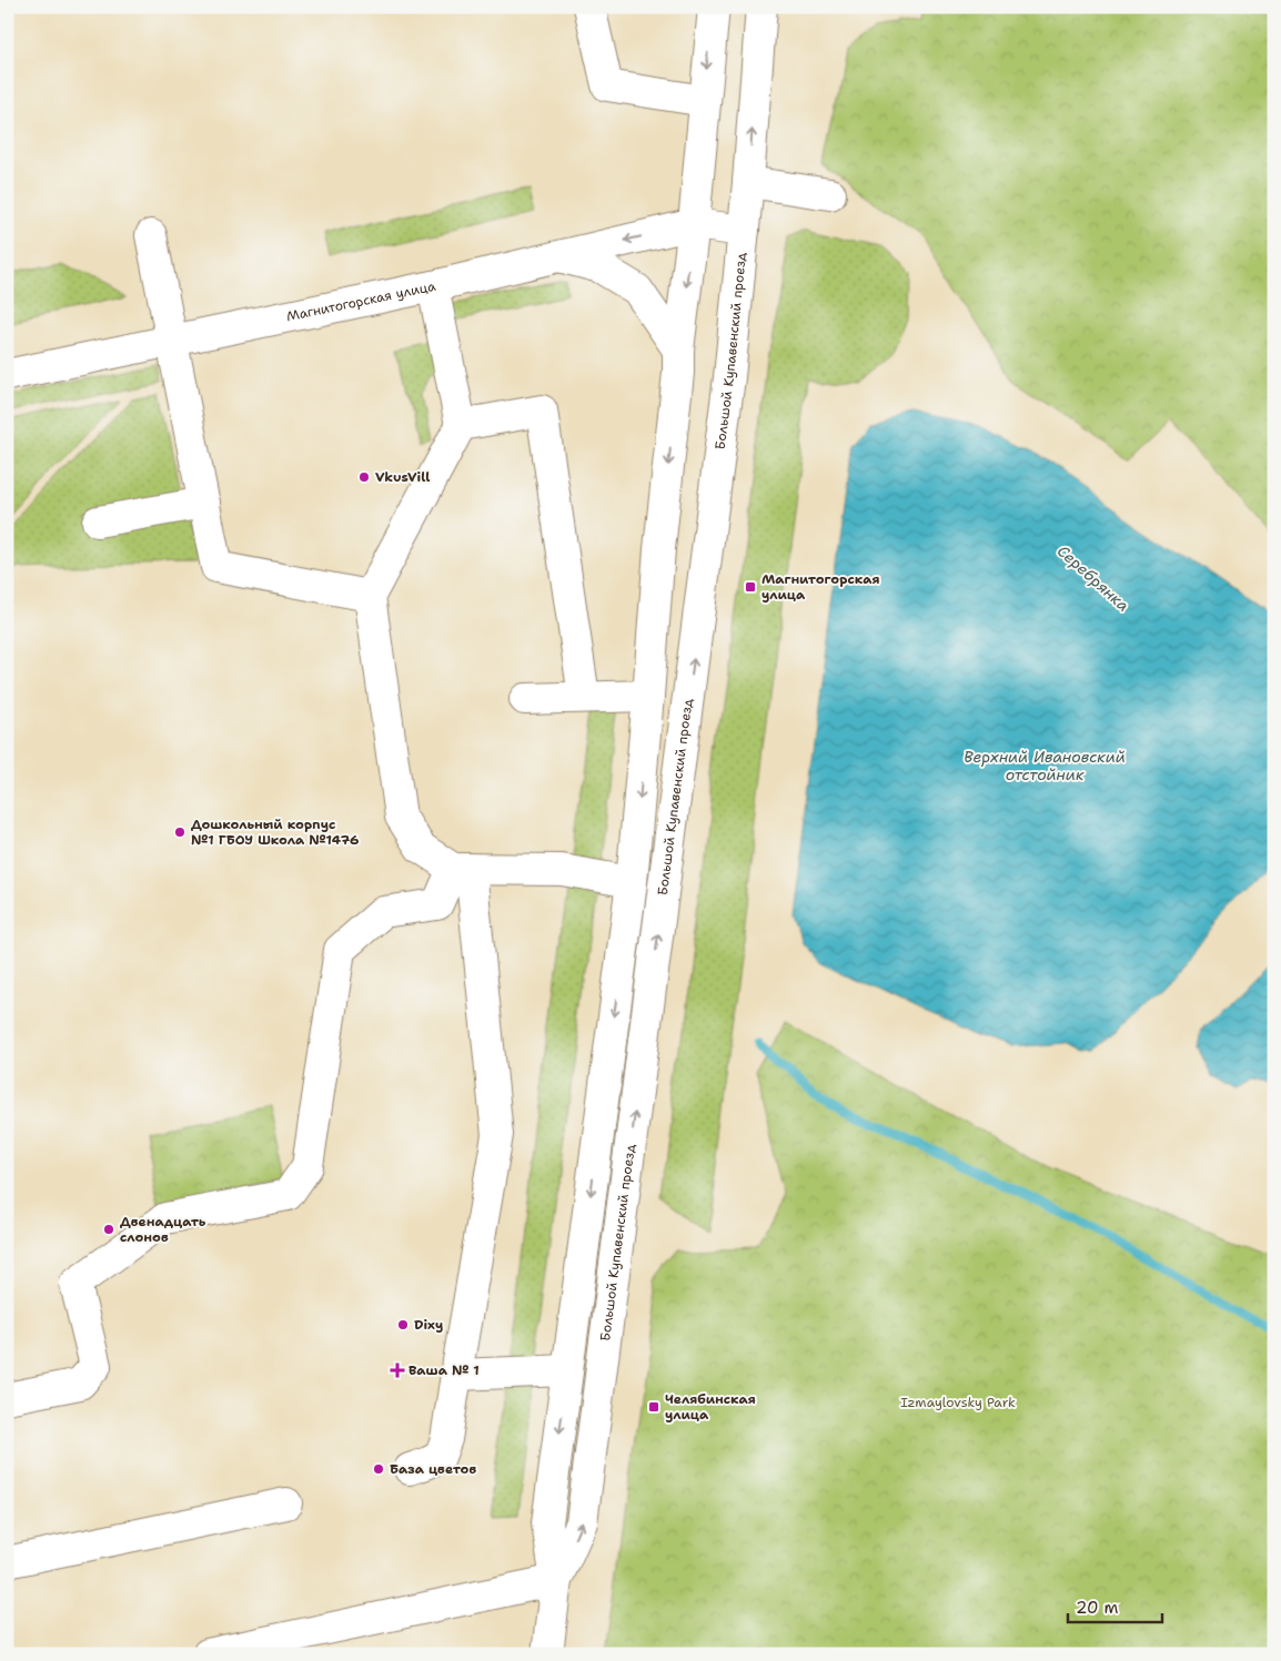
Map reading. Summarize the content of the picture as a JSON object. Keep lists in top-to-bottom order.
{
  "streets": {
    "main road": ["Магнитогорская улица", "Большой Купавенский проезд"]
  },
  "crossings": [
    ["Магнитогорская улица", "Большой Купавенский проезд"]
  ],
  "water": ["Серебрянка", "Верхний Ивановский отстойник"],
  "parks": ["Izmaylovsky Park"],
  "places": {
    "other": [
      "VkusVill",
      "Дошкольный корпус №1 ГБОУ Школа №1476",
      "Двенадцать слонов",
      "Dixy",
      "База цветов"
    ],
    "transit": ["Магнитогорская улица", "Челябинская улица"],
    "health": ["Ваша № 1"]
  },
  "scale_bar": "20 m"
}
